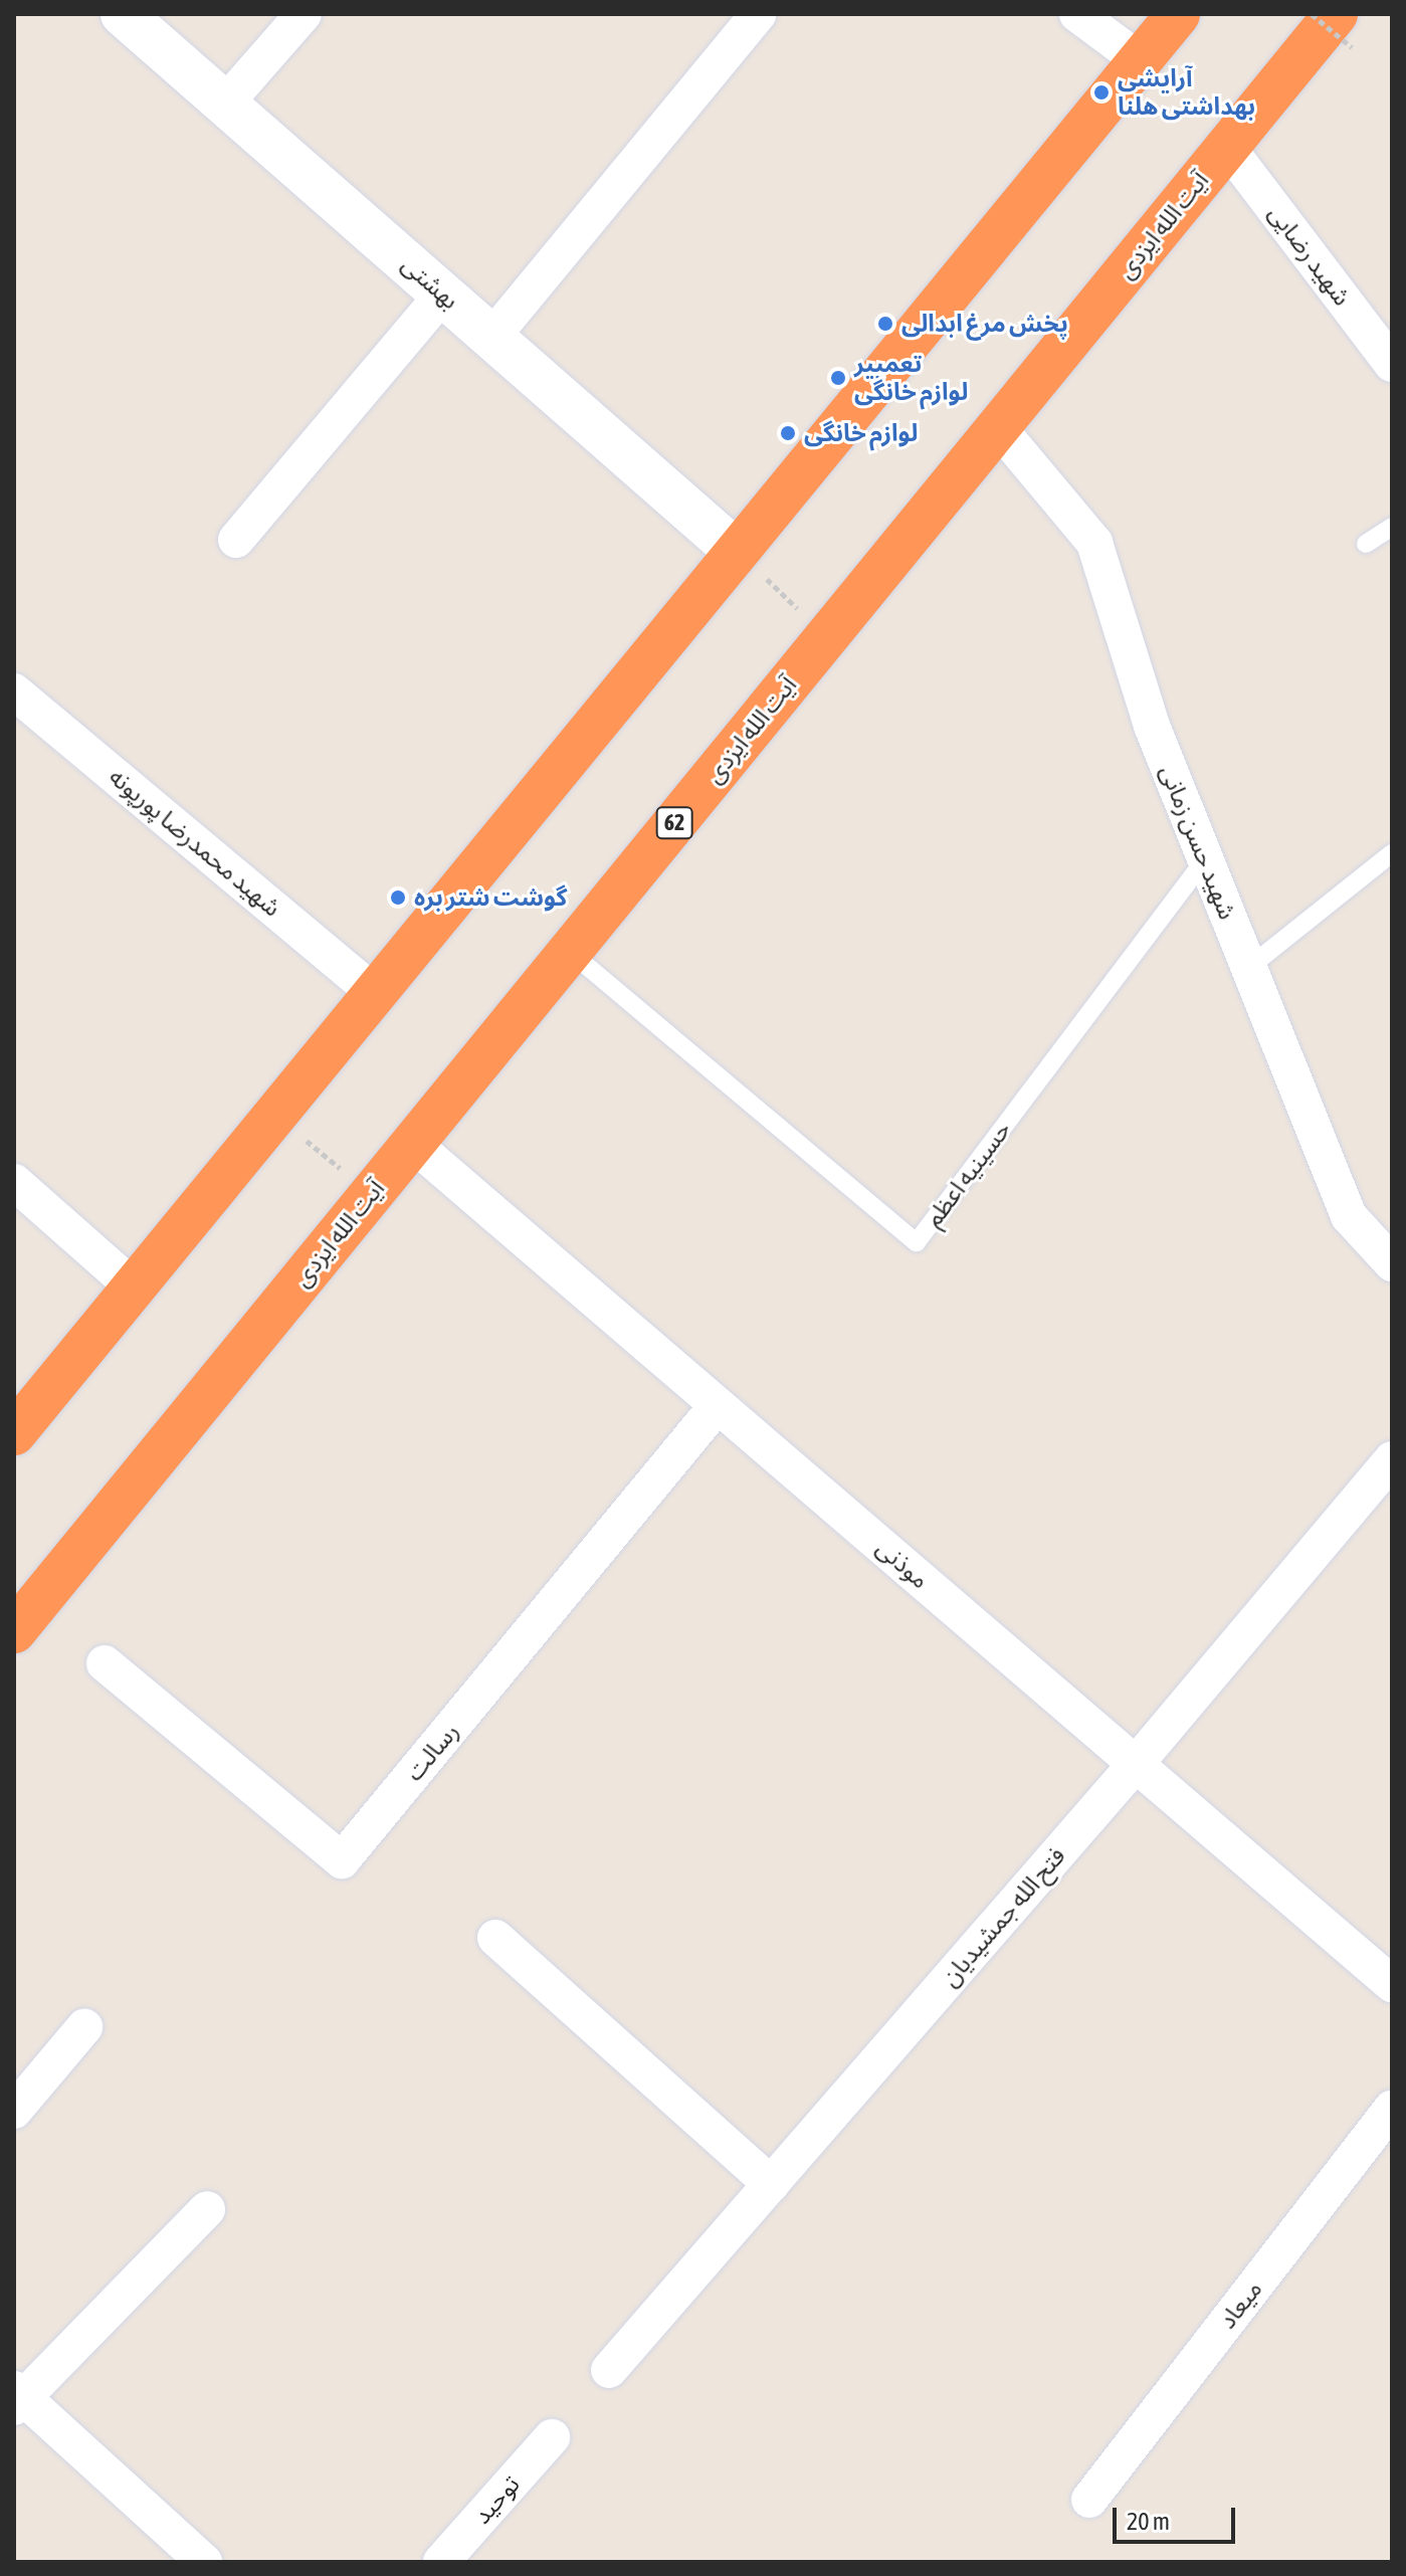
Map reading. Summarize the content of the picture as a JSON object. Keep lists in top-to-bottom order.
{
  "streets": {
    "highway": ["آیت الله ایزدی", "62"],
    "street": [
      "شهید رضایی",
      "بهشتی",
      "شهید محمدرضا پورپونه",
      "شهید حسن زمانی",
      "موذنی",
      "رسالت",
      "فتح الله جمشیدیان",
      "میعاد",
      "توحید"
    ],
    "lane": ["حسینیه اعظم"]
  },
  "crossings": [
    ["آیت الله ایزدی", "شهید رضایی"],
    ["آیت الله ایزدی", "شهید حسن زمانی"],
    ["آیت الله ایزدی", "حسینیه اعظم"],
    ["آیت الله ایزدی", "موذنی"],
    ["شهید حسن زمانی", "حسینیه اعظم"],
    ["موذنی", "رسالت"],
    ["موذنی", "فتح الله جمشیدیان"]
  ],
  "places": [
    "آرایشی بهداشتی هلنا",
    "پخش مرغ ابدالی",
    "تعمییر لوازم خانگی",
    "لوازم خانگی",
    "گوشت شتر بره"
  ],
  "scale_bar": "20 m"
}
